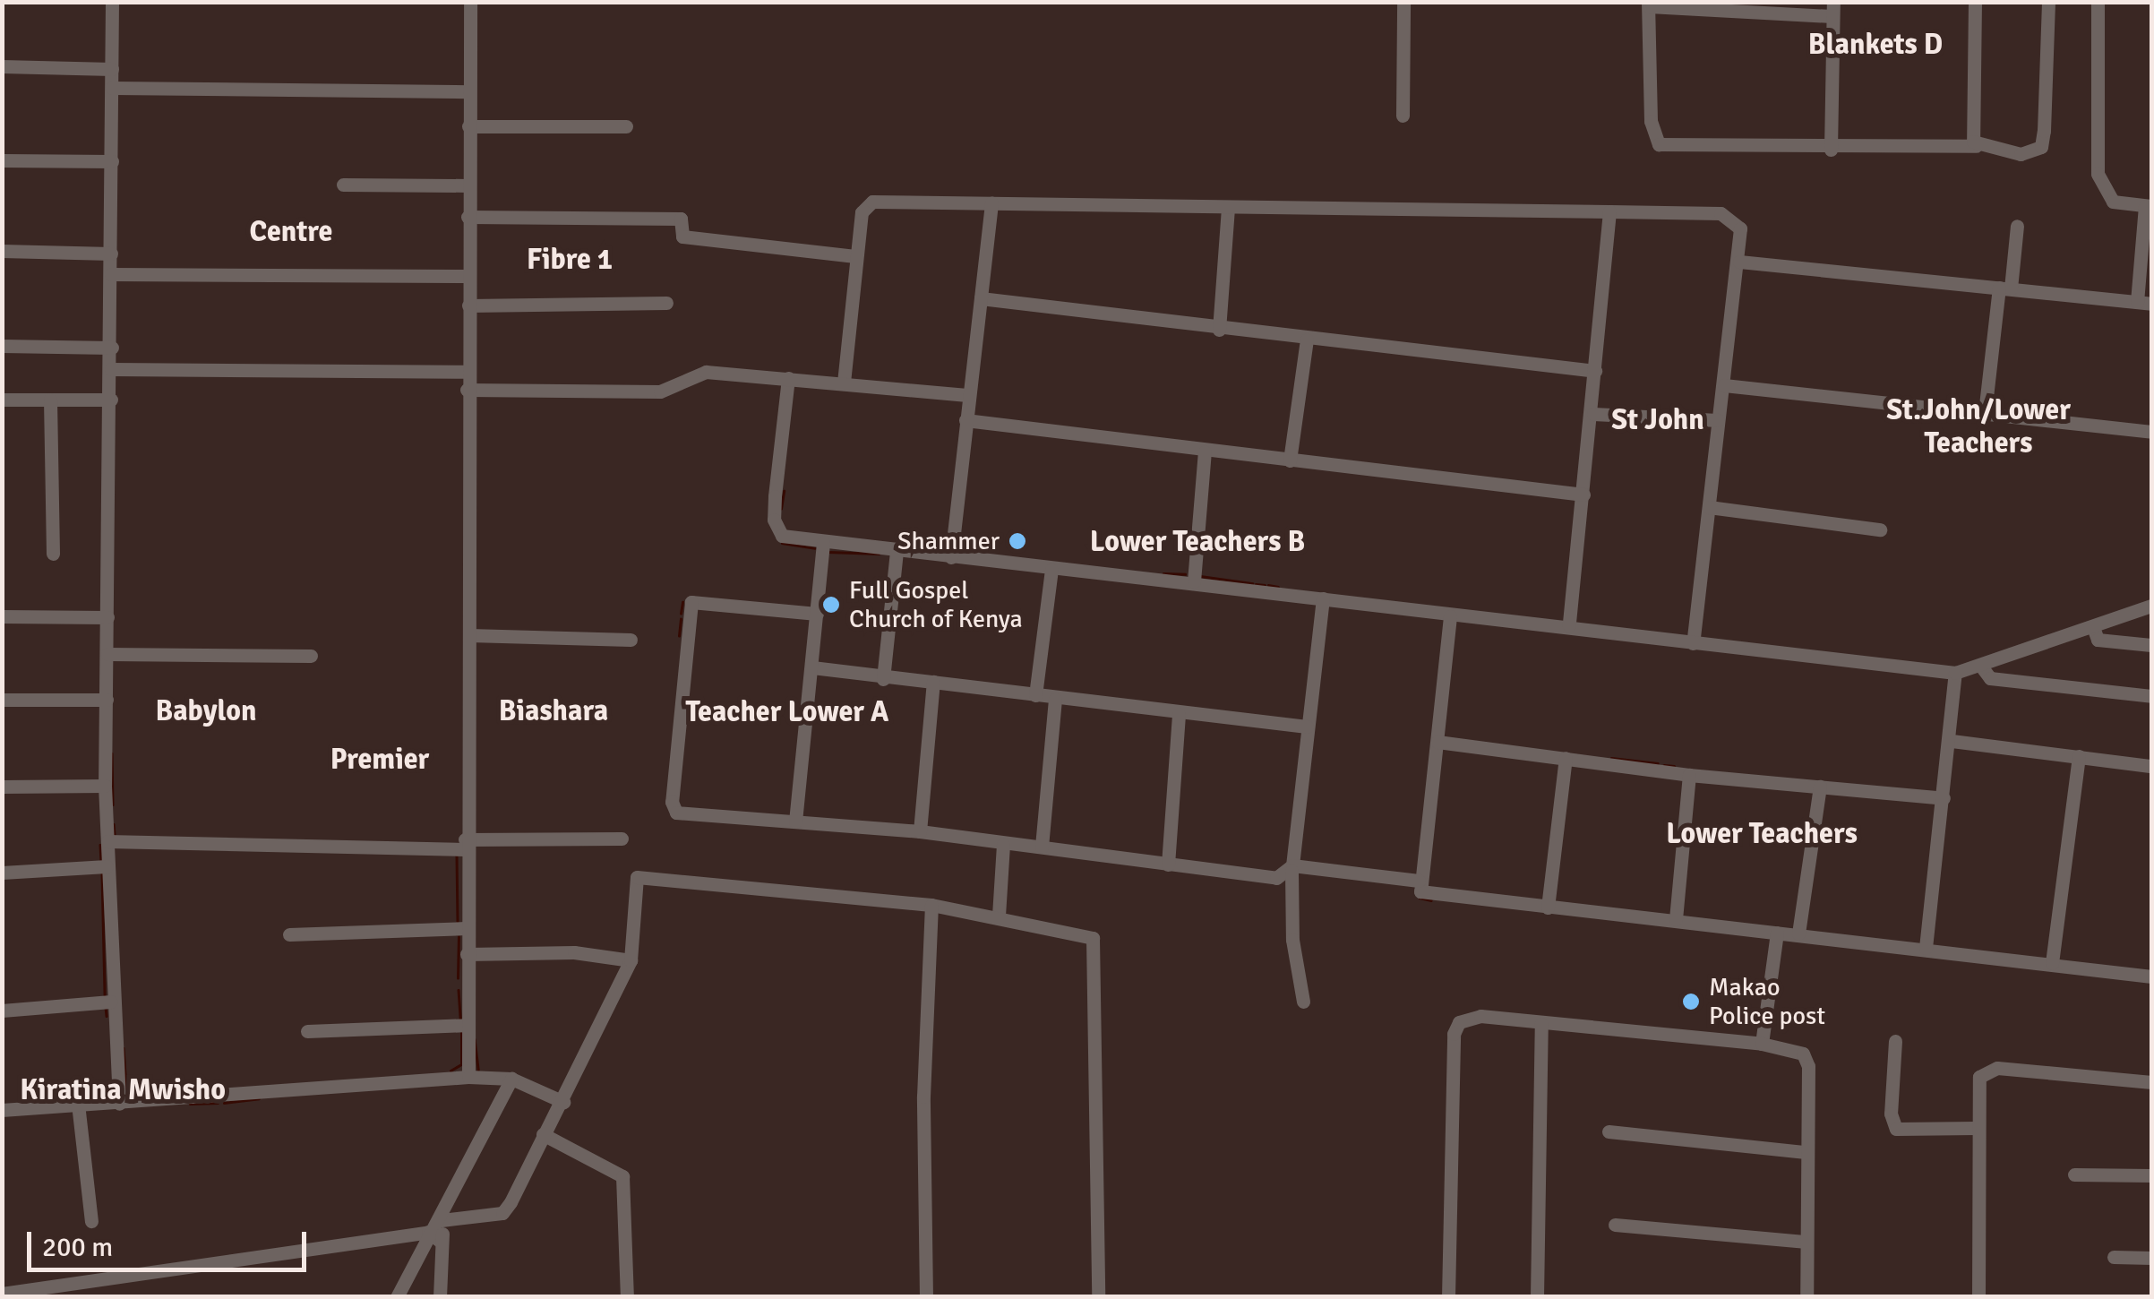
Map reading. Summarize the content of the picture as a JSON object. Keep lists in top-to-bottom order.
{
  "districts": [
    "Blankets D",
    "Centre",
    "Fibre 1",
    "St.John/Lower Teachers",
    "St John",
    "Lower Teachers B",
    "Babylon",
    "Biashara",
    "Teacher Lower A",
    "Premier",
    "Lower Teachers",
    "Kiratina Mwisho"
  ],
  "places": ["Shammer", "Full Gospel Church of Kenya", "Makao Police post"],
  "scale_bar": "200 m"
}
